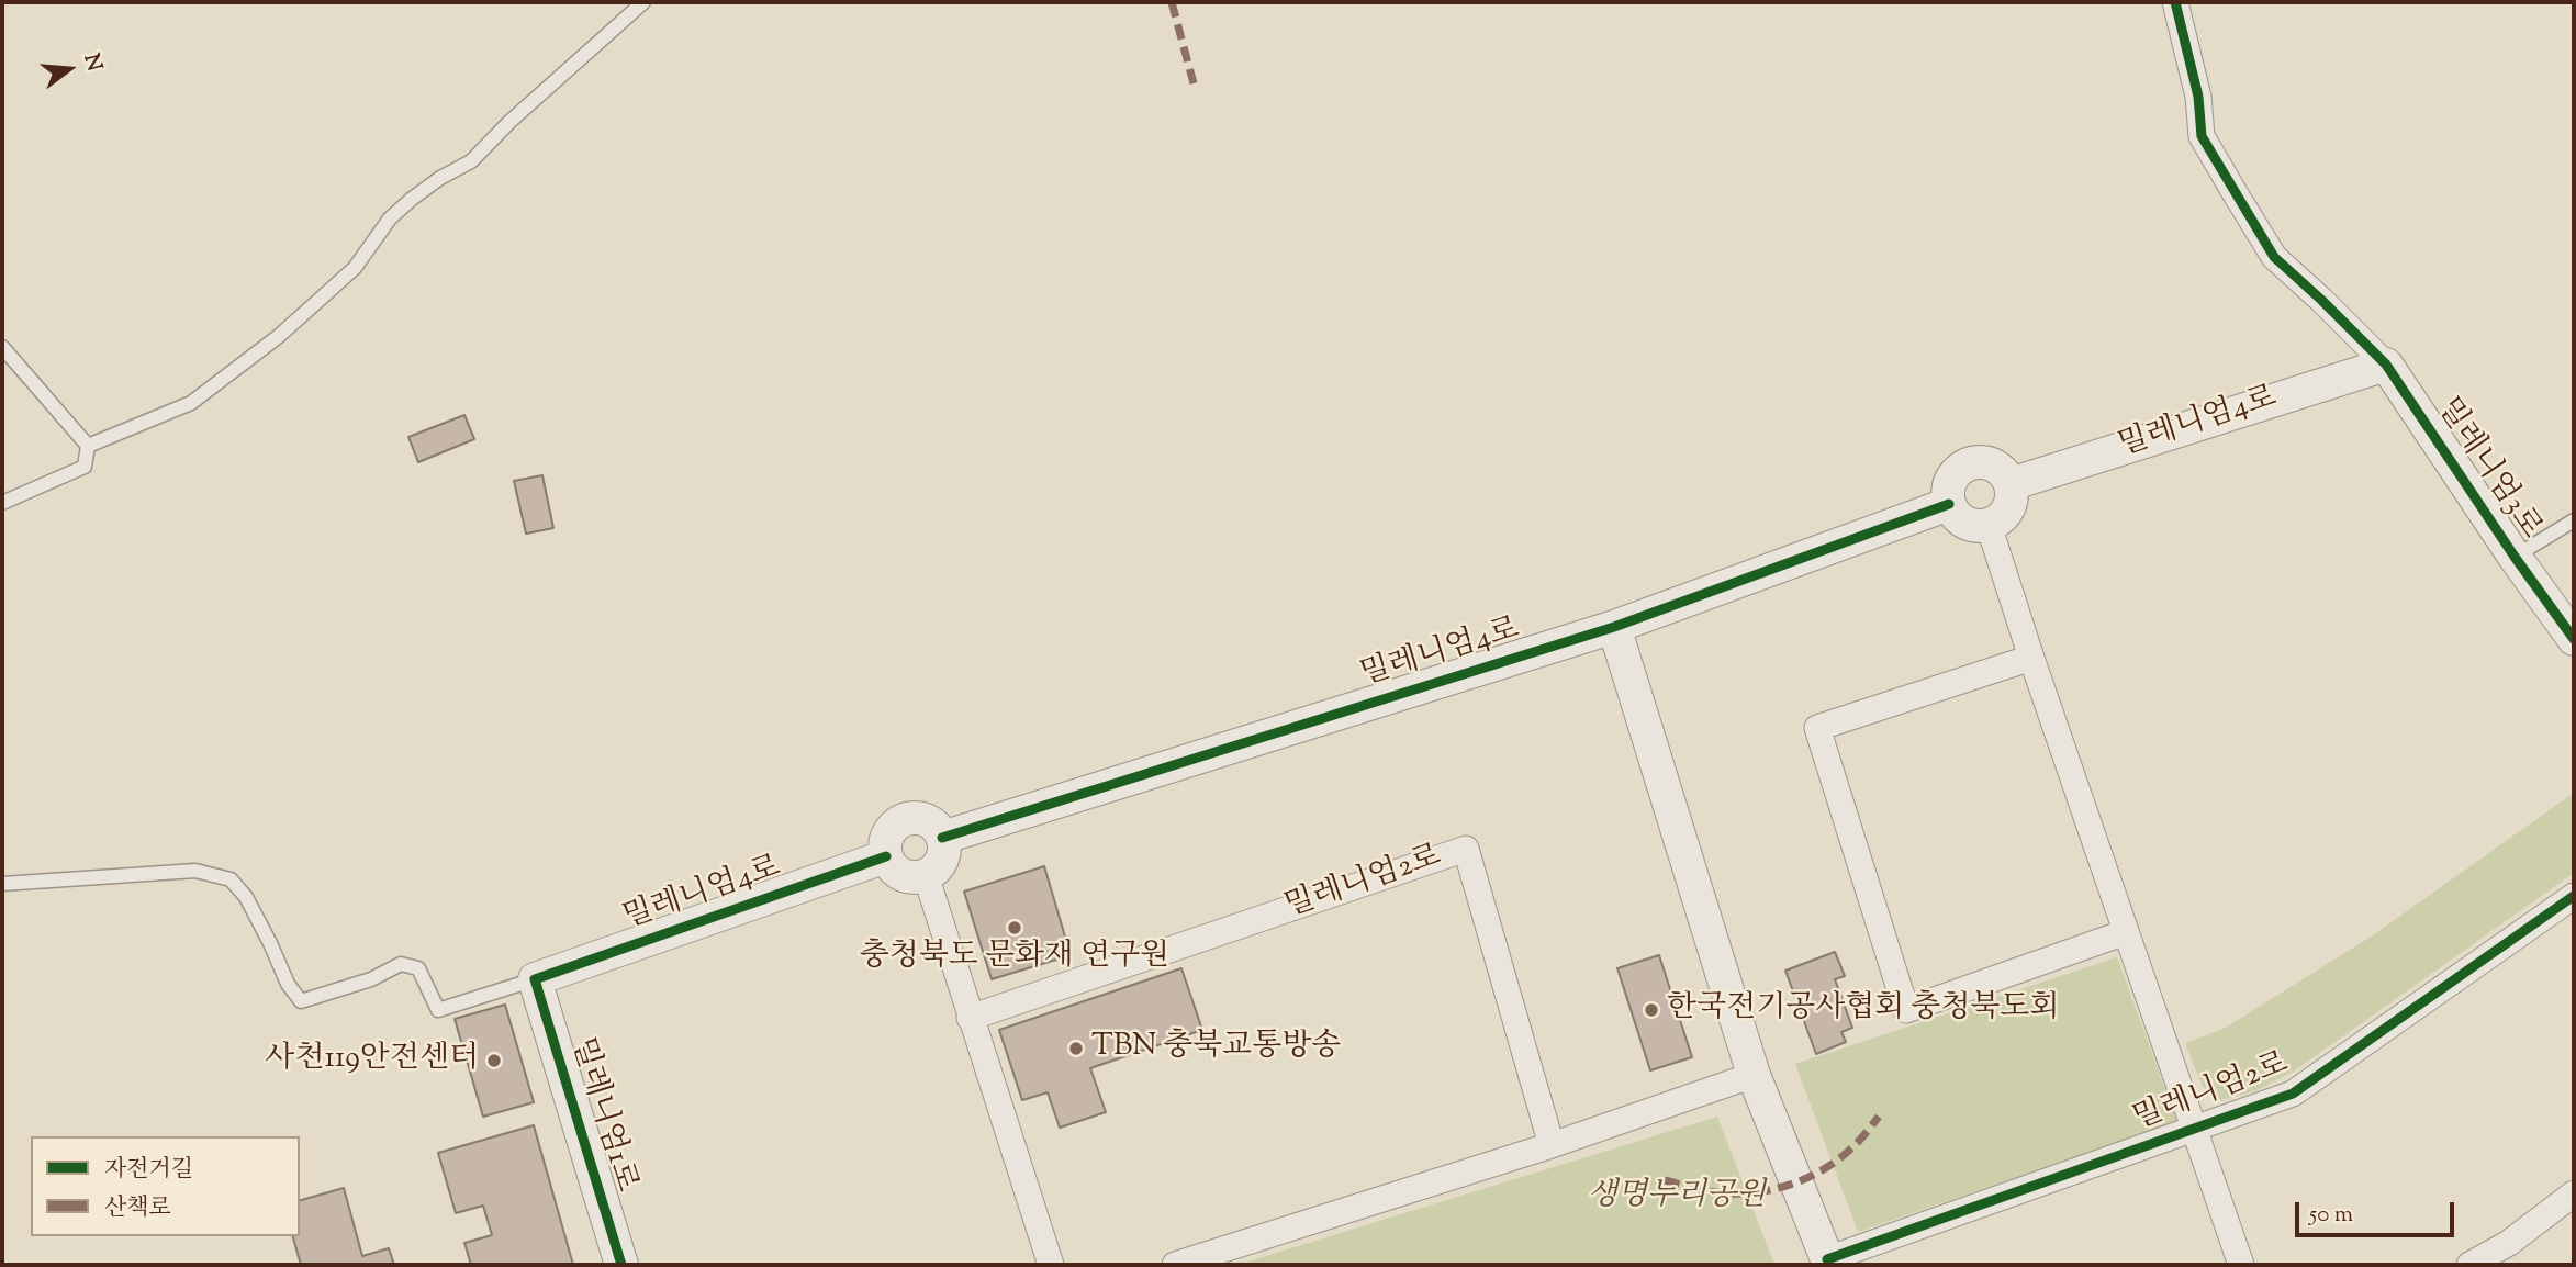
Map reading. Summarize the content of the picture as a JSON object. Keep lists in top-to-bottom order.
{
  "streets": {
    "street": [
      "밀레니엄4로",
      "밀레니엄3로",
      "밀레니엄2로",
      "밀레니엄1로"
    ]
  },
  "crossings": [
    ["밀레니엄4로", "밀레니엄3로"],
    ["밀레니엄4로", "밀레니엄2로"],
    ["밀레니엄4로", "밀레니엄1로"]
  ],
  "parks": ["생명누리공원"],
  "places": [
    "충청북도 문화재 연구원",
    "한국전기공사협회 충청북도회",
    "TBN 충북교통방송",
    "사천119안전센터"
  ],
  "legend": ["자전거길", "산책로"],
  "scale_bar": "50 m",
  "north": "right"
}
